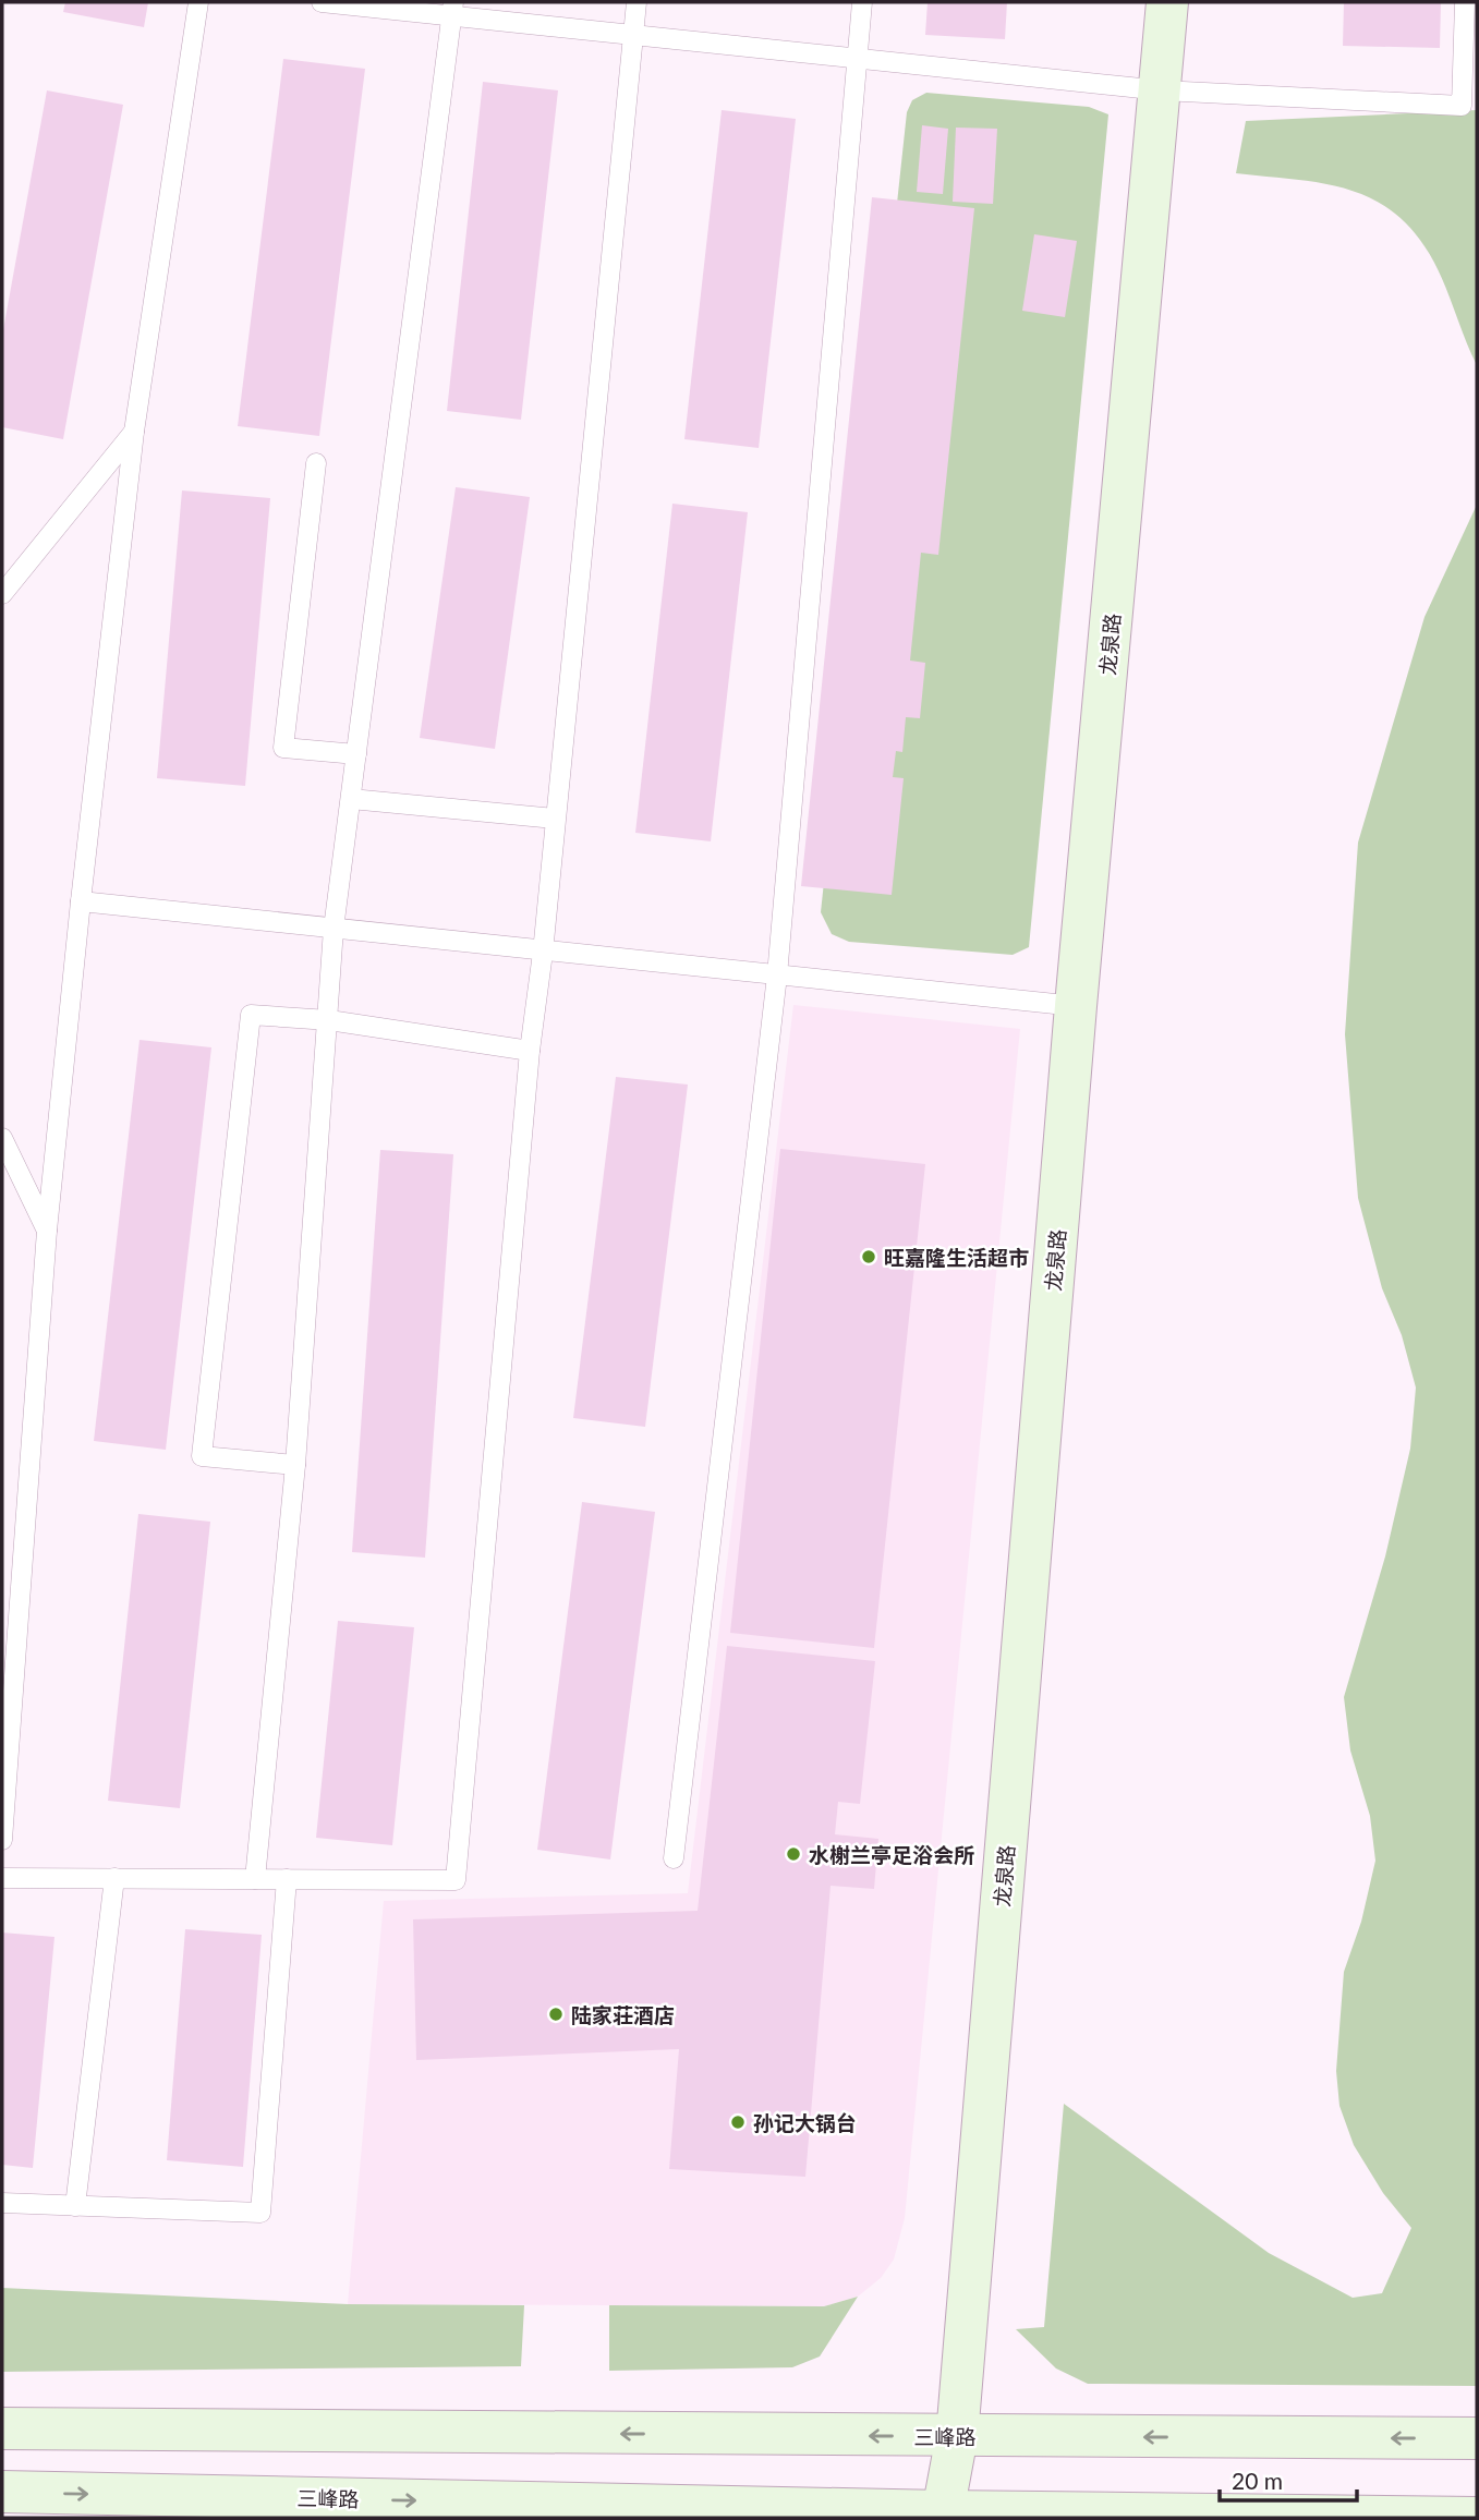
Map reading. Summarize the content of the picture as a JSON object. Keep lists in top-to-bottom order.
{
  "streets": {
    "main road": ["龙泉路", "三峰路"]
  },
  "crossings": [
    ["龙泉路", "三峰路"]
  ],
  "places": [
    "旺嘉隆生活超市",
    "水榭兰亭足浴会所",
    "陆家荘酒店",
    "孙记大锅台"
  ],
  "scale_bar": "20 m"
}
